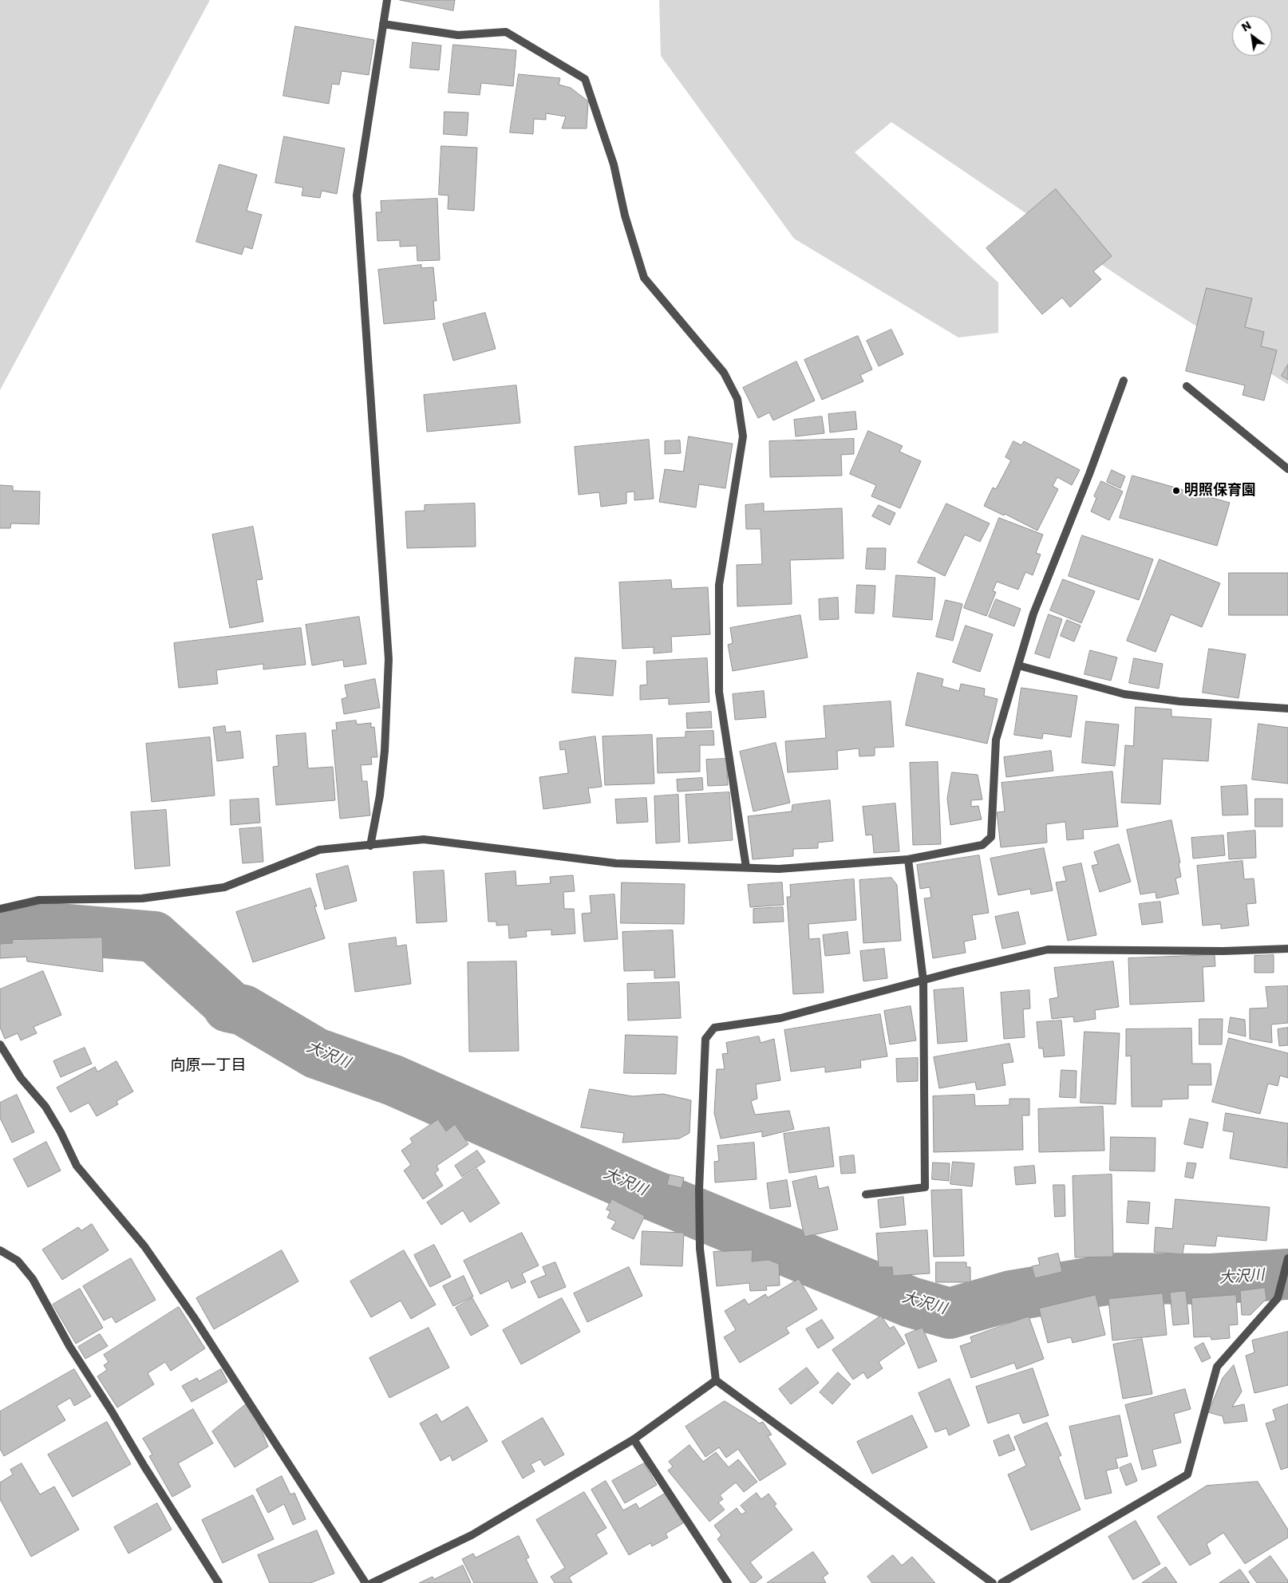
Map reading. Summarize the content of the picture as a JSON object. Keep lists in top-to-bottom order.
{
  "districts": ["向原一丁目"],
  "water": ["大沢川"],
  "places": ["明照保育園"],
  "north": "top left"
}
